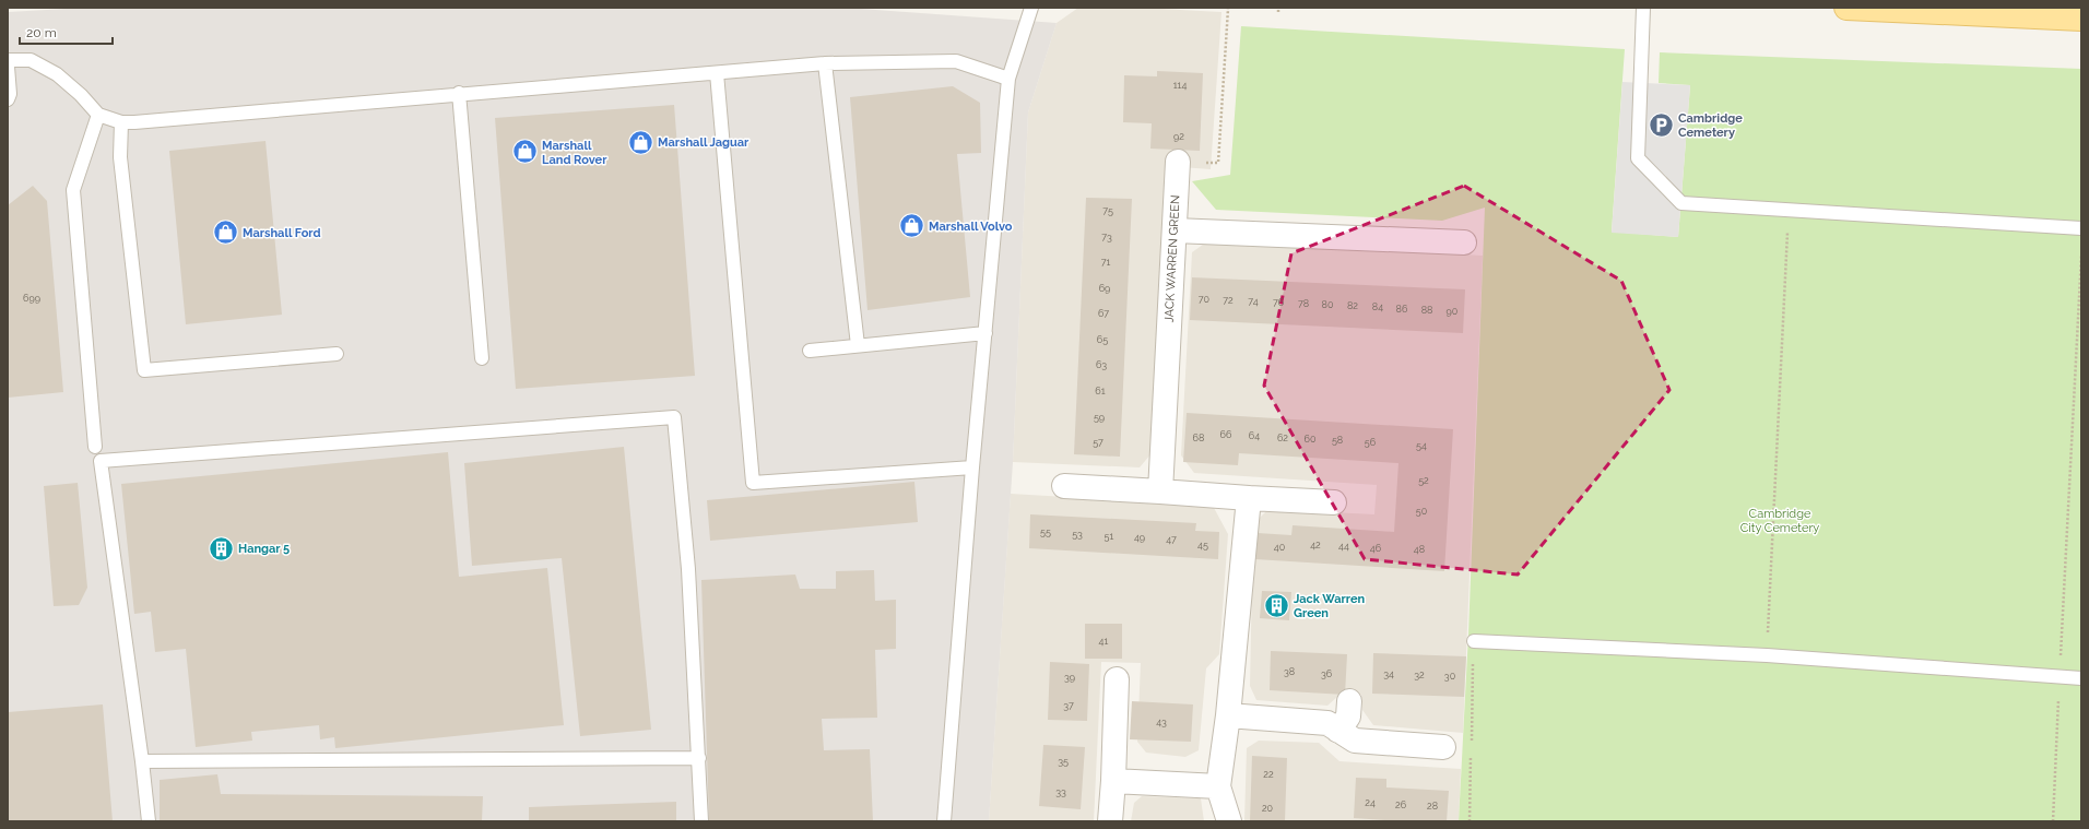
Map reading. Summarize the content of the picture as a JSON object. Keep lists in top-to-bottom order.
{
  "streets": {
    "street": ["JACK WARREN GREEN"]
  },
  "parks": ["Cambridge City Cemetery"],
  "places": {
    "parking": ["Cambridge Cemetery"],
    "shop": [
      "Marshall Jaguar",
      "Marshall Land Rover",
      "Marshall Volvo",
      "Marshall Ford"
    ],
    "building": ["Hangar 5", "Jack Warren Green"]
  },
  "house_numbers": [
    "114",
    "92",
    "75",
    "73",
    "71",
    "69",
    "699",
    "70",
    "72",
    "74",
    "76",
    "78",
    "80",
    "82",
    "84",
    "86",
    "88",
    "90",
    "67",
    "65",
    "63",
    "61",
    "59",
    "66",
    "64",
    "68",
    "62",
    "60",
    "58",
    "57",
    "56",
    "54",
    "52",
    "50",
    "55",
    "53",
    "51",
    "49",
    "47",
    "45",
    "42",
    "44",
    "40",
    "46",
    "48",
    "41",
    "38",
    "36",
    "34",
    "32",
    "30",
    "39",
    "37",
    "43",
    "35",
    "22",
    "33",
    "24",
    "26",
    "28",
    "20"
  ],
  "scale_bar": "20 m"
}
